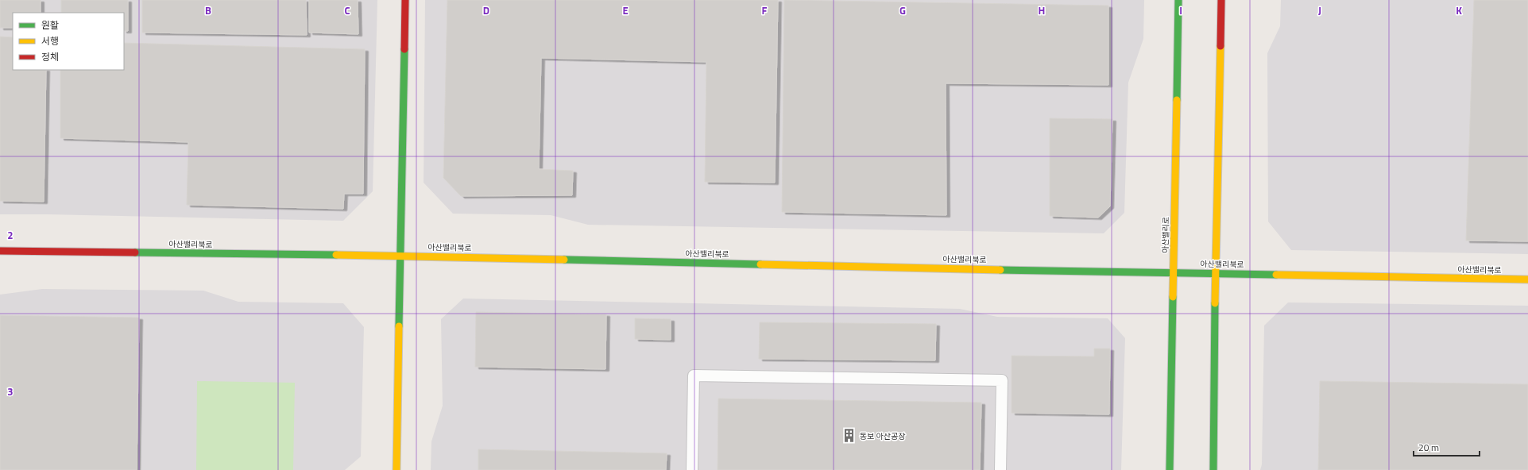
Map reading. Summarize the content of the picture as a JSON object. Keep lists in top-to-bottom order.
{
  "streets": {
    "street": ["아산밸리로", "아산밸리북로"]
  },
  "crossings": [
    ["아산밸리로", "아산밸리북로"]
  ],
  "places": {
    "building": ["동보 아산공장"]
  },
  "legend": ["원활", "서행", "정체"],
  "scale_bar": "20 m",
  "grid": {
    "columns": [
      "B",
      "C",
      "D",
      "E",
      "F",
      "G",
      "H",
      "I",
      "J",
      "K"
    ],
    "rows": ["2", "3"]
  }
}
